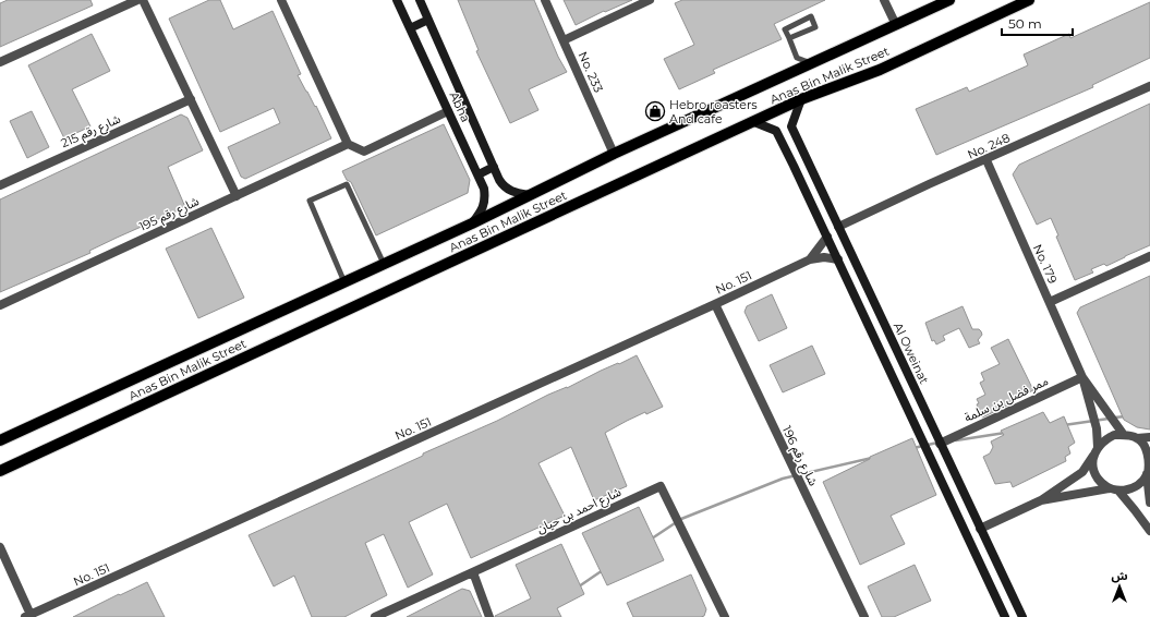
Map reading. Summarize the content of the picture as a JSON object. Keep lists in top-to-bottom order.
{
  "streets": {
    "main road": ["Anas Bin Malik Street"],
    "street": [
      "No. 233",
      "Abha",
      "شارع رقم 215",
      "No. 248",
      "شارع رقم 195",
      "No. 179",
      "No. 151",
      "Al Oweinat",
      "ممر فضل بن سلمة",
      "شارع رقم 196",
      "شارع احمد بن حيان"
    ]
  },
  "crossings": [
    ["No. 233", "Anas Bin Malik Street"],
    ["Anas Bin Malik Street", "Abha"],
    ["Anas Bin Malik Street", "Al Oweinat"],
    ["No. 248", "No. 179"],
    ["No. 248", "Al Oweinat"],
    ["No. 179", "ممر فضل بن سلمة"],
    ["No. 151", "شارع رقم 196"],
    ["Al Oweinat", "ممر فضل بن سلمة"]
  ],
  "places": {
    "shop": ["Hebro roasters And cafe"]
  },
  "scale_bar": "50 m",
  "north": "top"
}
